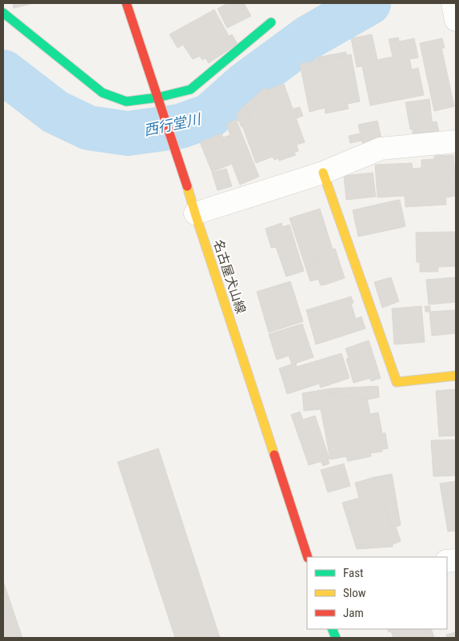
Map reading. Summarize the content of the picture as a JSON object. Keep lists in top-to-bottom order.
{
  "streets": {
    "street": ["名古屋犬山線"]
  },
  "water": ["西行堂川"],
  "legend": ["Fast", "Slow", "Jam"]
}
